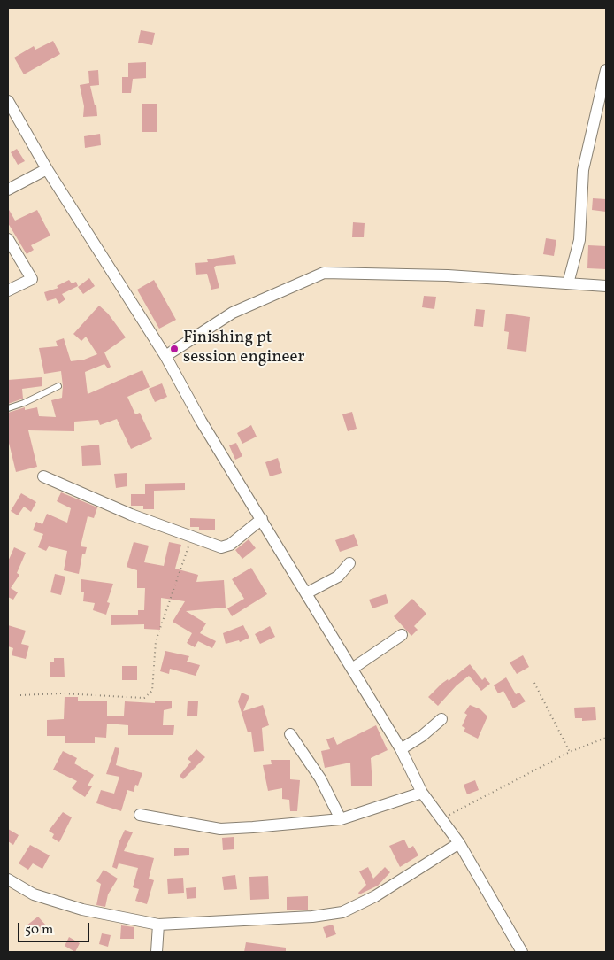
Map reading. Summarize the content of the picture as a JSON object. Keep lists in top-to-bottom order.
{
  "places": ["Finishing pt session engineer"],
  "scale_bar": "50 m"
}
